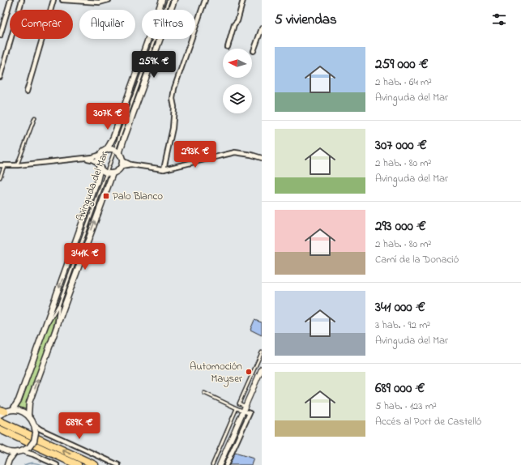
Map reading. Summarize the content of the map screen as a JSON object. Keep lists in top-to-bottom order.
{
  "streets": {
    "main road": ["Avinguda del Mar"]
  },
  "places": {
    "transit": ["Palo Blanco"],
    "other": ["Automoción Mayser"]
  },
  "north": "left",
  "page": {
    "heading": "5 viviendas",
    "chip": ["Comprar", "Alquilar", "Filtros"],
    "list": [
      {
        "name": "259 000 €",
        "note": "2 hab. · 64 m² · Avinguda del Mar"
      },
      {
        "name": "307 000 €",
        "note": "2 hab. · 80 m² · Avinguda del Mar"
      },
      {
        "name": "293 000 €",
        "note": "2 hab. · 80 m² · Camí de la Donació"
      },
      {
        "name": "341 000 €",
        "note": "3 hab. · 92 m² · Avinguda del Mar"
      },
      {
        "name": "689 000 €",
        "note": "5 hab. · 123 m² · Accés al Port de Castelló"
      }
    ],
    "price": [
      "259K €",
      "307K €",
      "293K €",
      "341K €",
      "689K €"
    ]
  }
}
